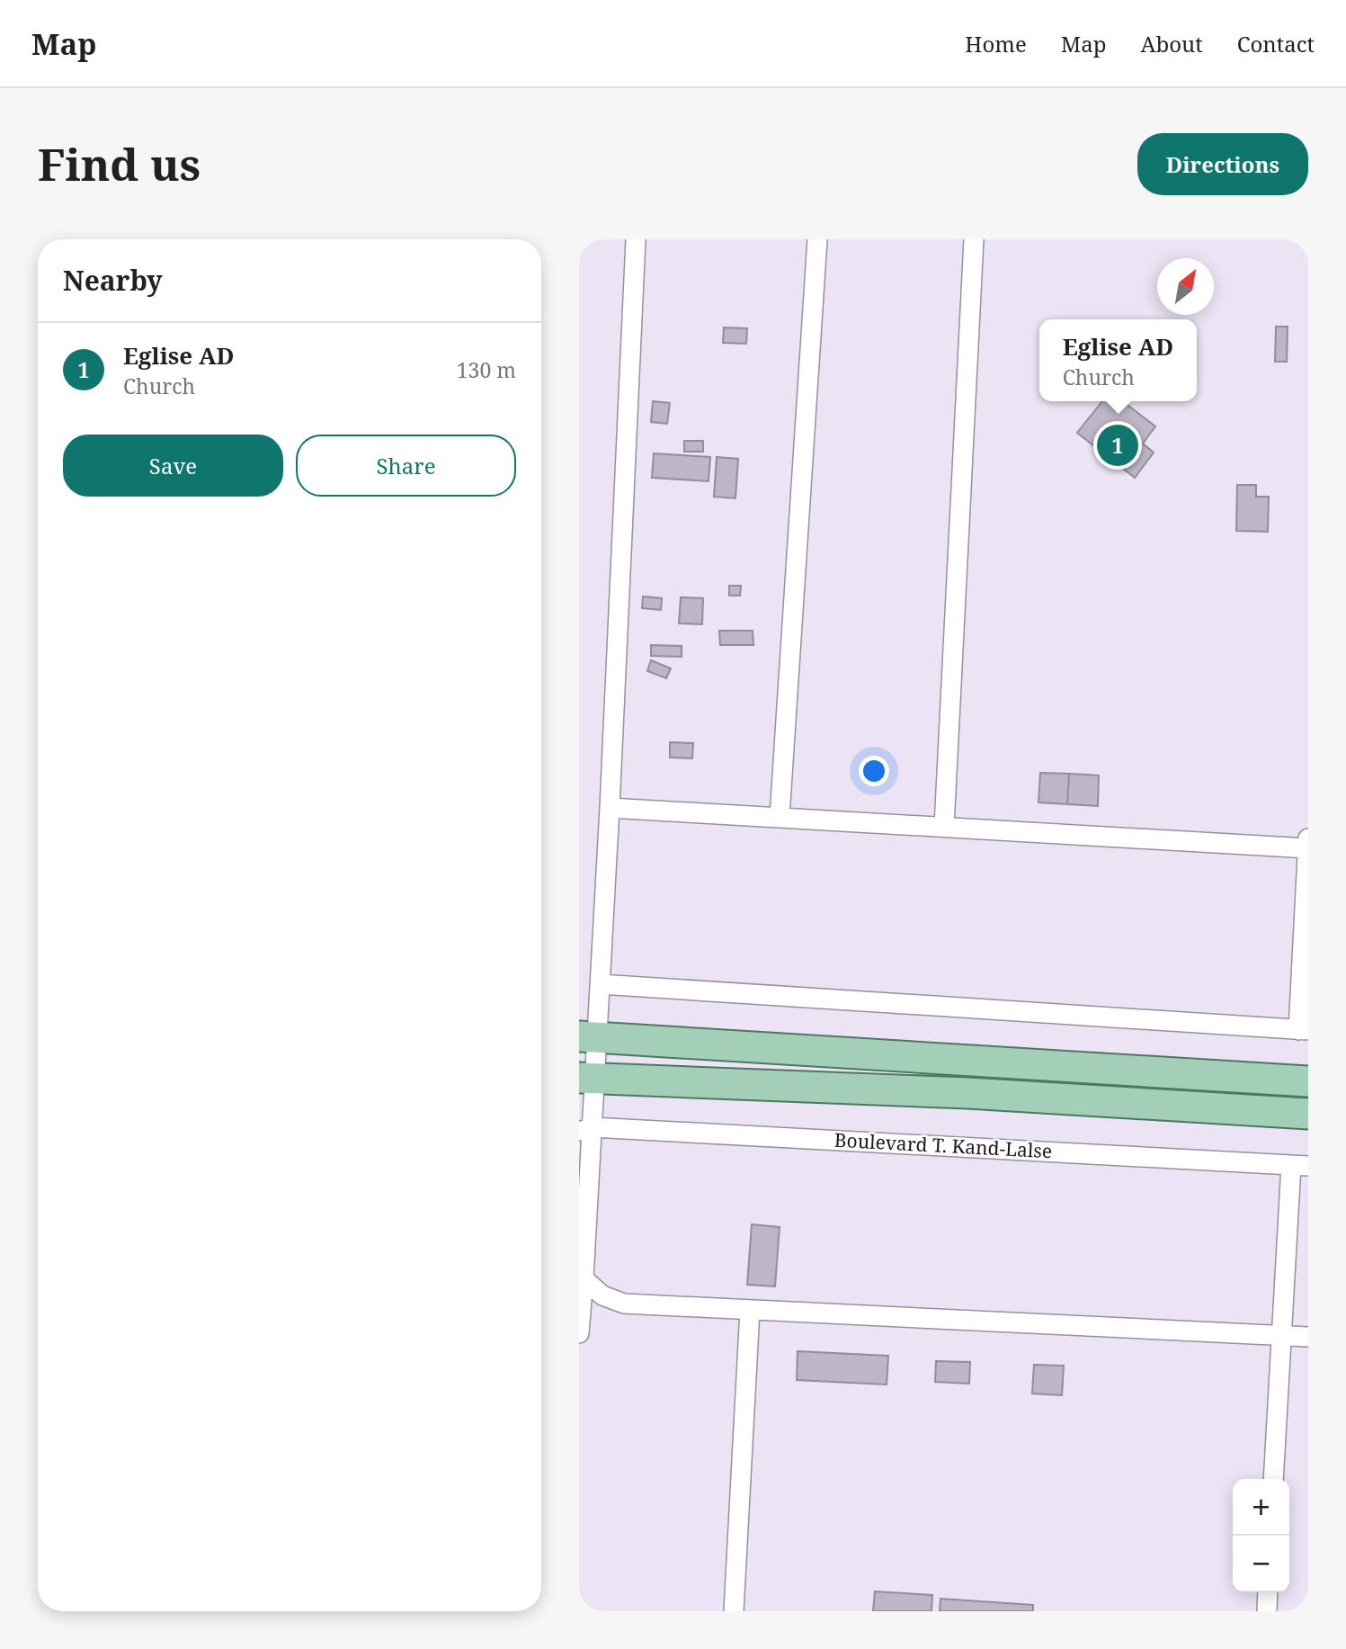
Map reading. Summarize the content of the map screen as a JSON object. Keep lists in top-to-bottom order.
{
  "streets": {
    "street": ["Boulevard T. Kand-Lalse"]
  },
  "north": "top right",
  "page": {
    "header": "Map",
    "nav": [
      "Home",
      "Map",
      "About",
      "Contact"
    ],
    "buttons": [
      "Directions",
      ["Save", "Share"]
    ],
    "title": "Find us",
    "heading": "Nearby",
    "popup": ["Eglise AD", "Church"],
    "list": [
      {
        "mark": "1",
        "name": "Eglise AD",
        "note": "Church",
        "value": "130 m"
      }
    ],
    "pins": "1",
    "map_buttons": ["+", "−"]
  }
}
